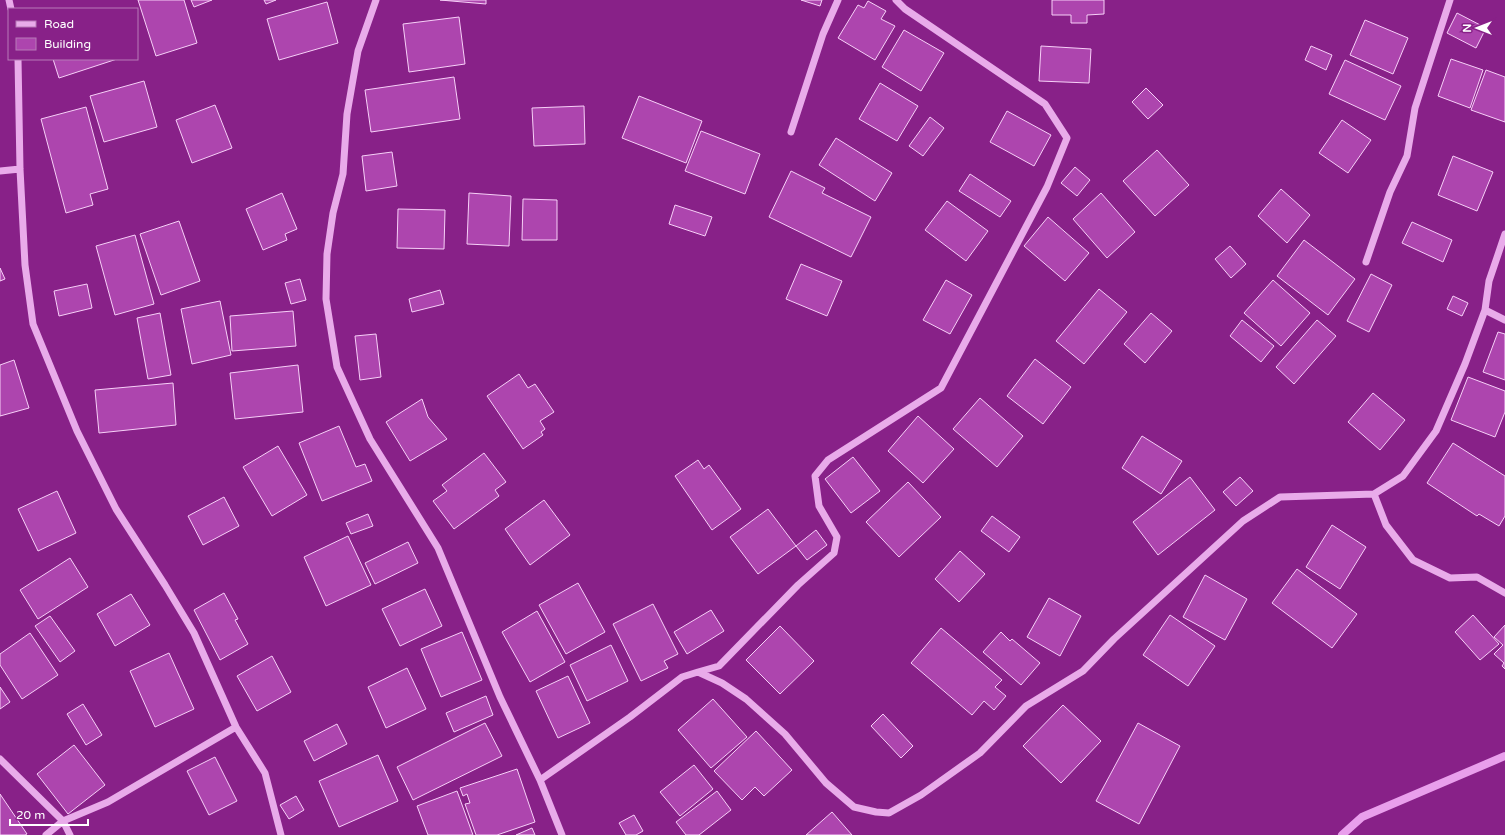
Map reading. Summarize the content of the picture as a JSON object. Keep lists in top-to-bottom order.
{
  "legend": ["Road", "Building"],
  "scale_bar": "20 m",
  "north": "left"
}
